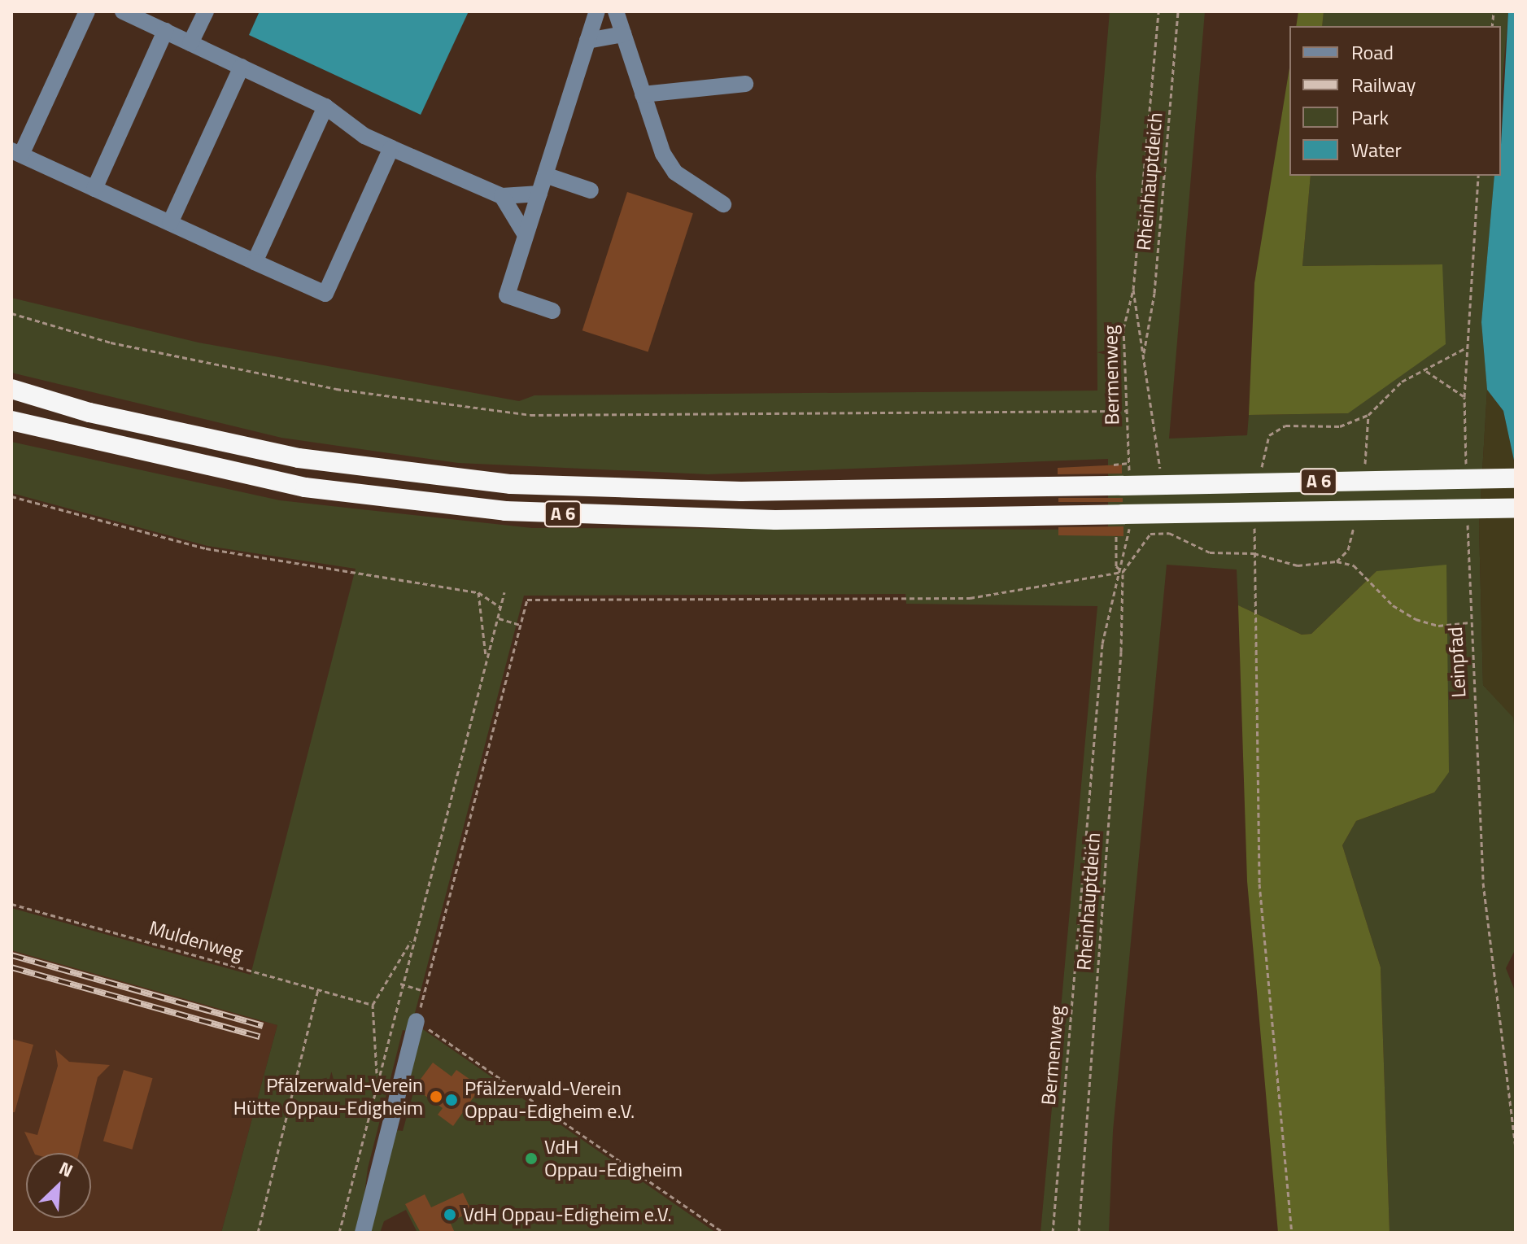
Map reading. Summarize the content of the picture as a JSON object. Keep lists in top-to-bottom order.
{
  "streets": {
    "highway": ["A 6"],
    "path": [
      "Rheinhauptdeich",
      "Bermenweg",
      "Leinpfad",
      "Muldenweg"
    ]
  },
  "crossings": [
    ["Rheinhauptdeich", "Bermenweg"],
    ["Bermenweg", "A 6"]
  ],
  "places": [
    "Pfälzerwald-Verein Hütte Oppau-Edigheim",
    "Pfälzerwald-Verein Oppau-Edigheim e.V.",
    "VdH Oppau-Edigheim",
    "VdH Oppau-Edigheim e.V."
  ],
  "legend": [
    "Road",
    "Railway",
    "Park",
    "Water"
  ],
  "north": "top right"
}
